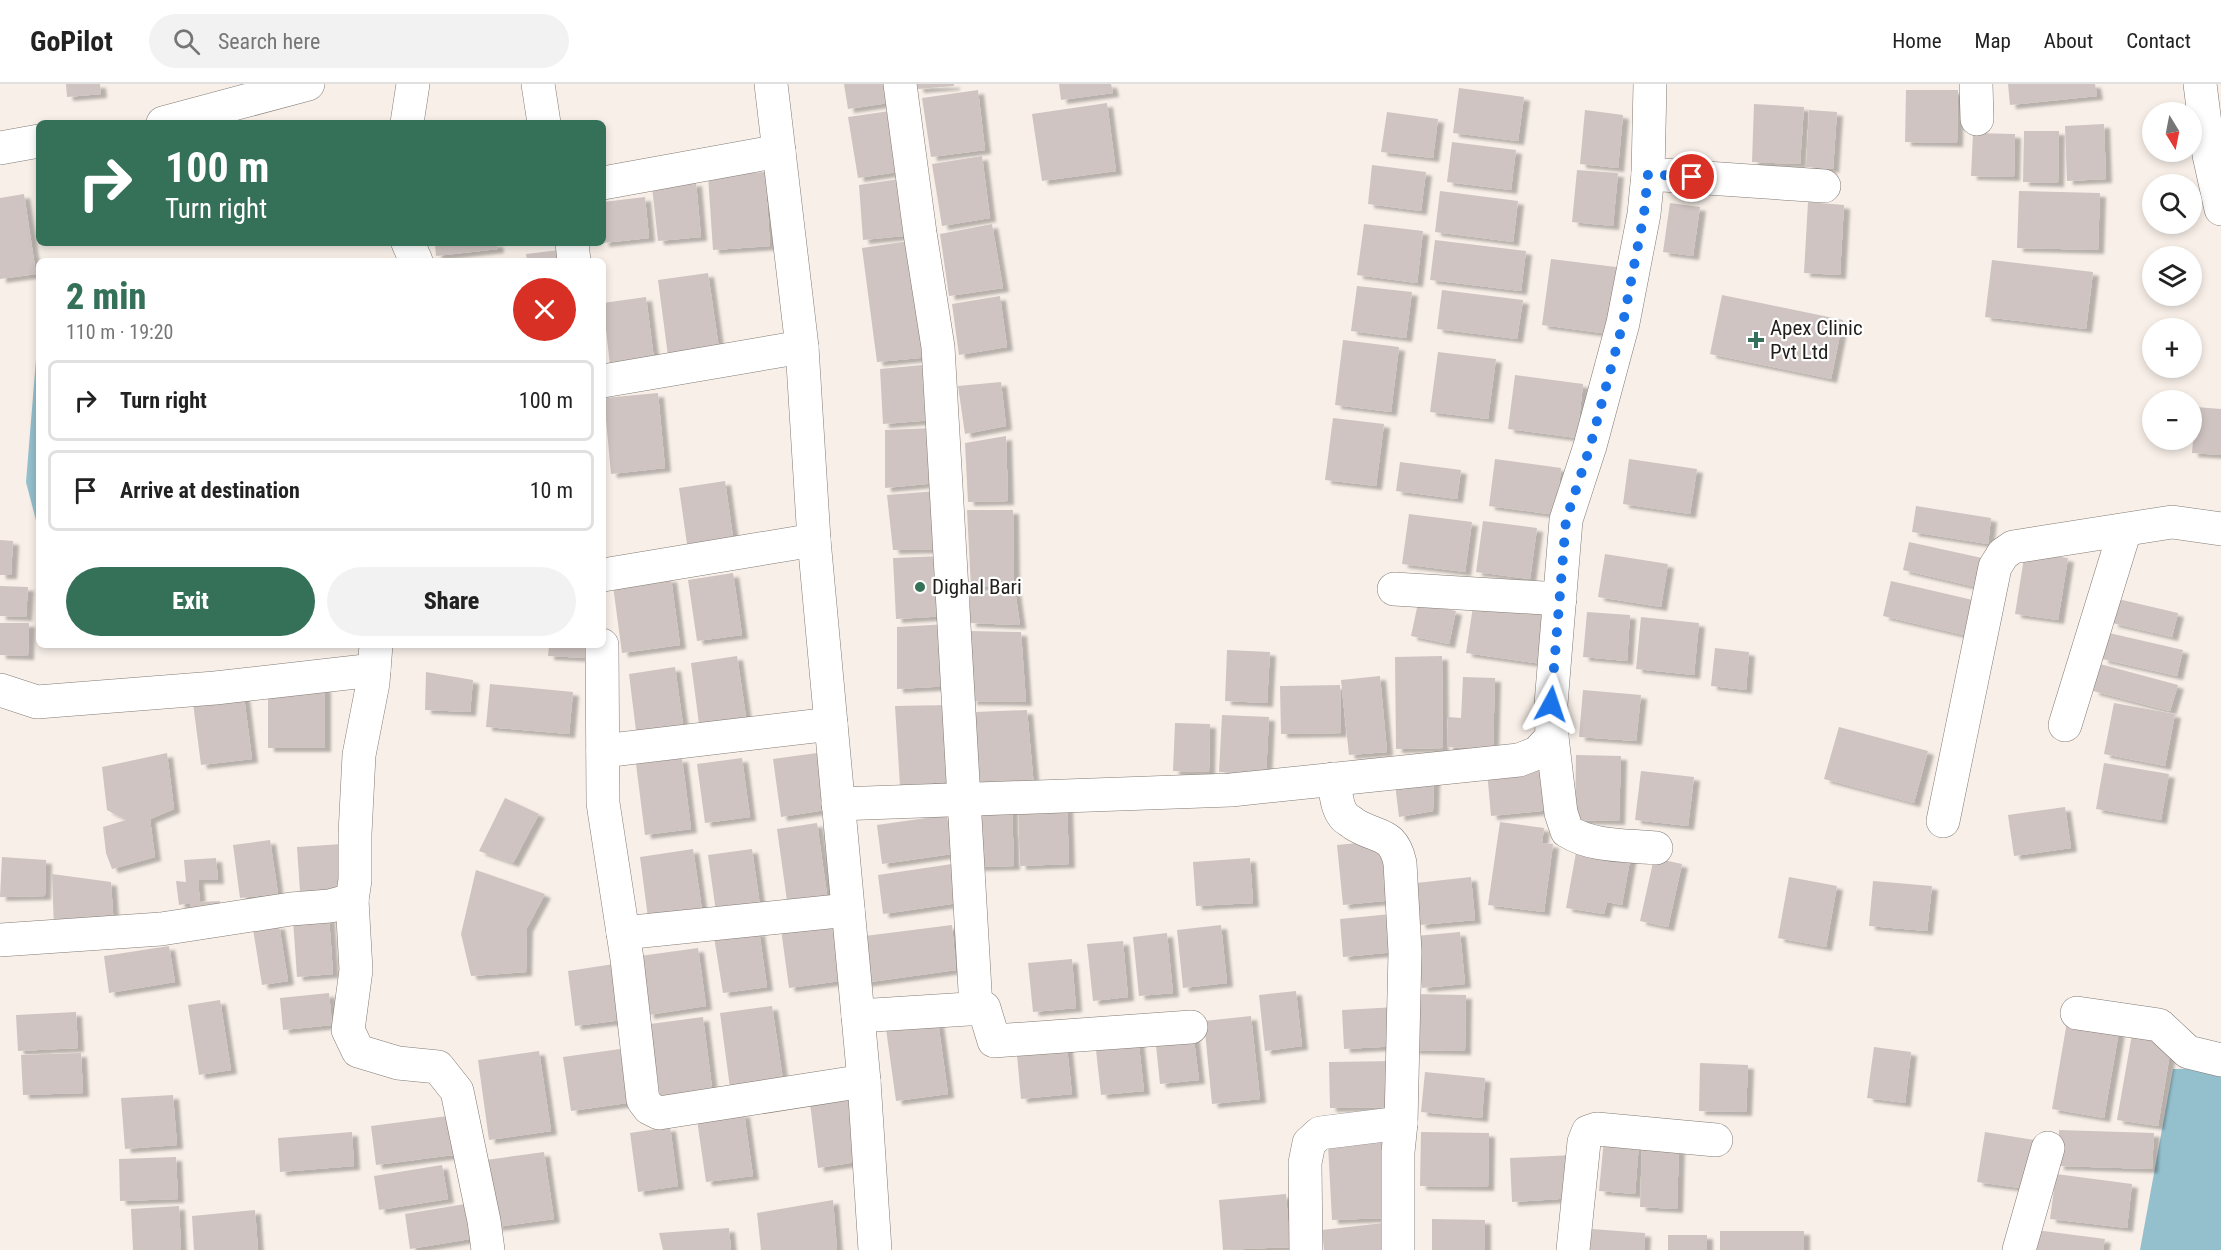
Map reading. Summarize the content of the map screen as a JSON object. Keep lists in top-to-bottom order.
{
  "places": {
    "health": ["Apex Clinic Pvt Ltd"],
    "other": ["Dighal Bari"]
  },
  "north": "bottom",
  "page": {
    "header": "GoPilot",
    "search": "Search here",
    "nav": [
      "Home",
      "Map",
      "About",
      "Contact"
    ],
    "map_buttons": ["+", "−"],
    "turn": ["100 m", "Turn right"],
    "heading": ["2 min", "110 m · 19:20"],
    "list": [
      {
        "name": "Turn right",
        "value": "100 m"
      },
      {
        "name": "Arrive at destination",
        "value": "10 m"
      }
    ],
    "buttons": ["Exit", "Share"]
  }
}
